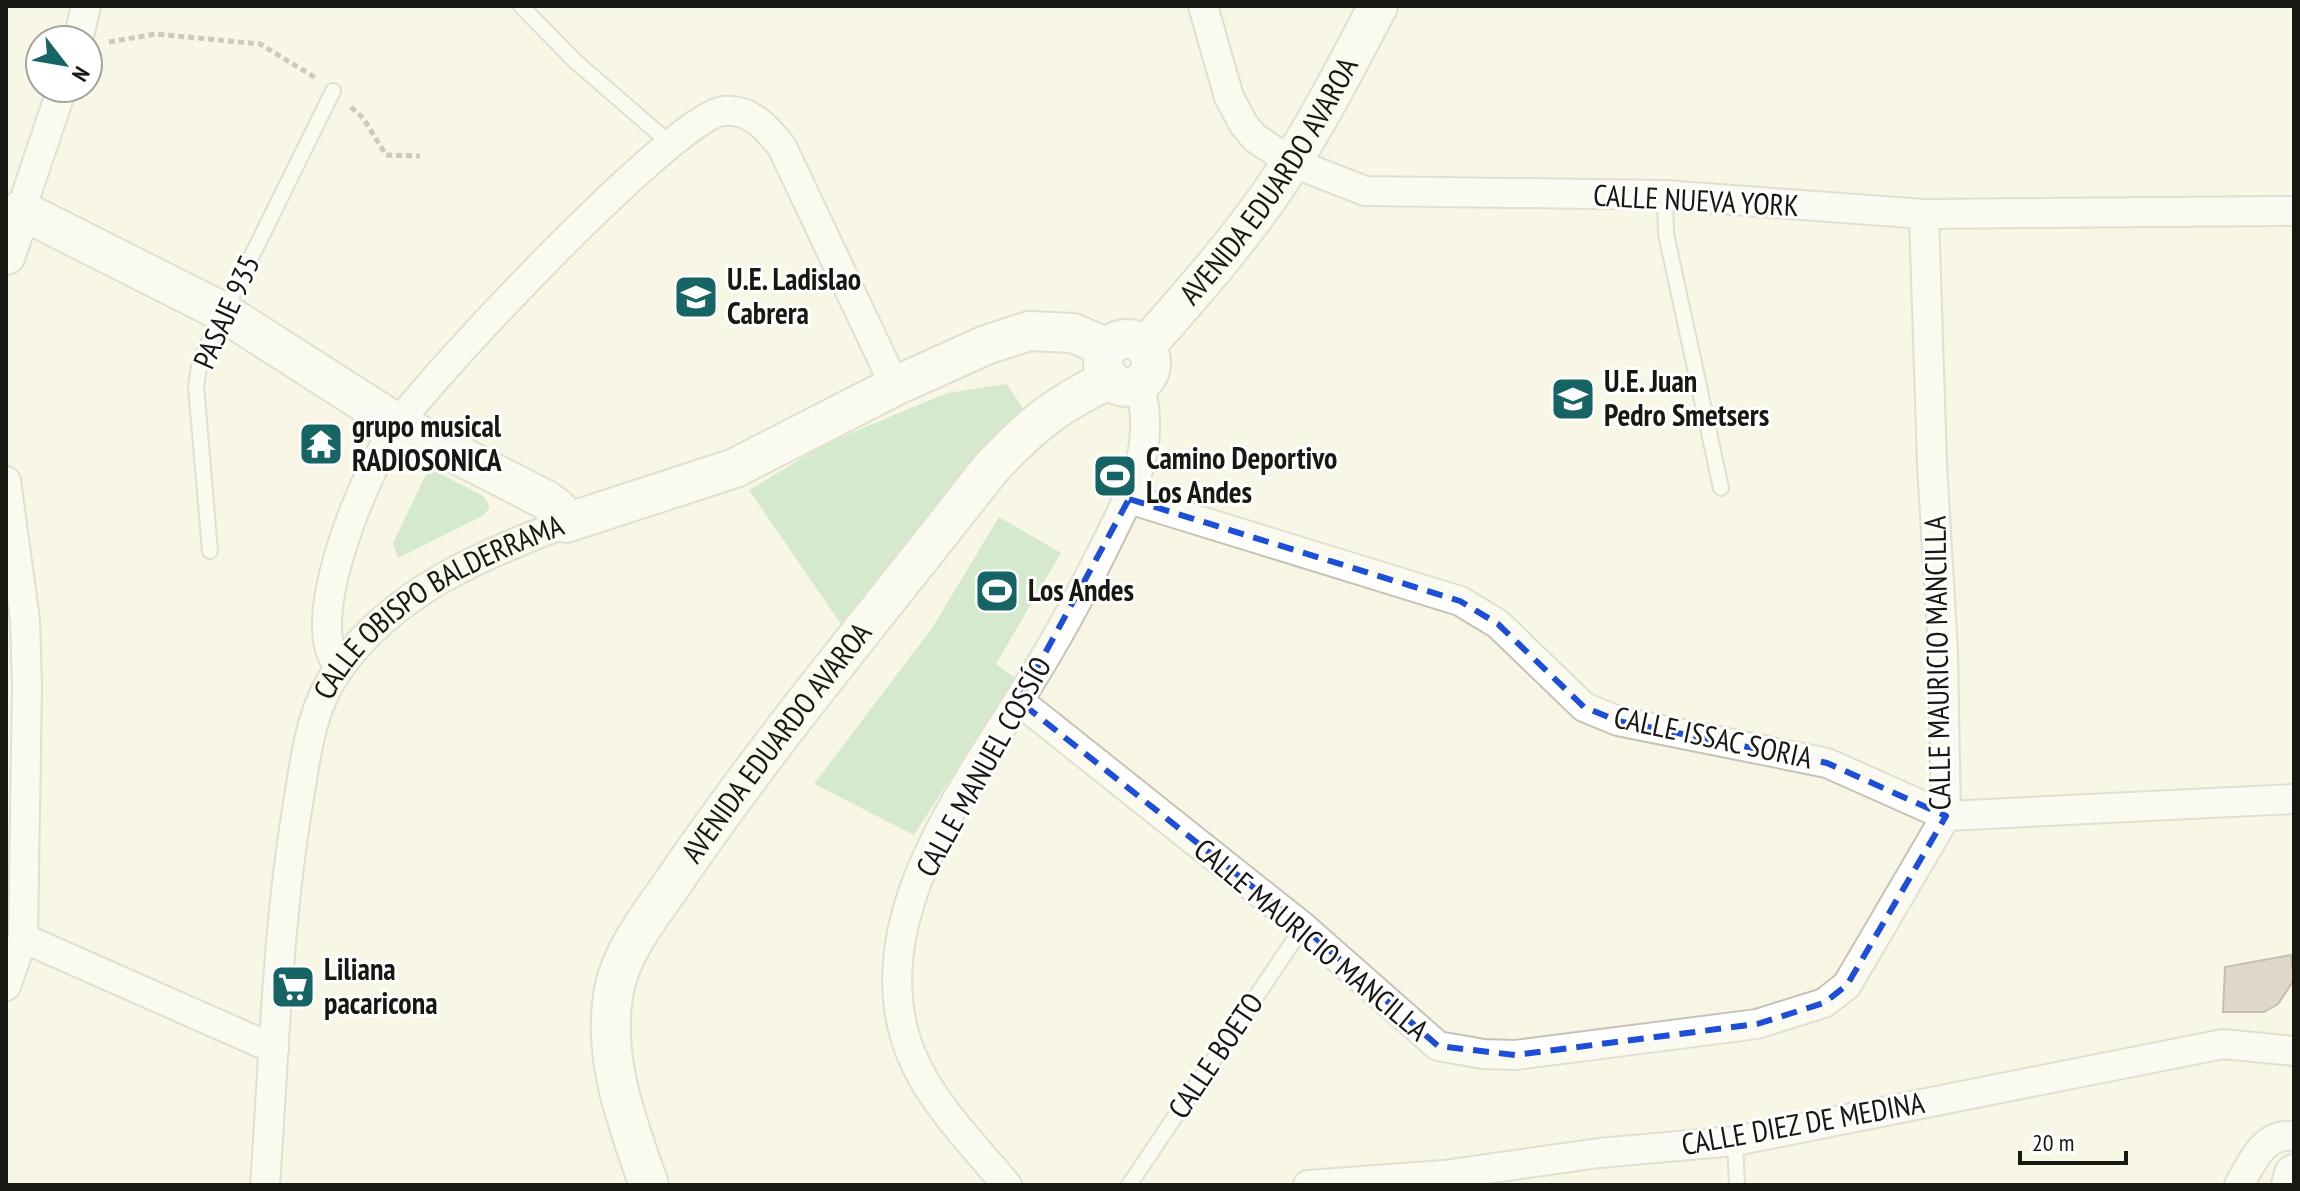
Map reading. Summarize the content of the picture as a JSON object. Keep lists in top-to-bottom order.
{
  "streets": {
    "street": [
      "AVENIDA EDUARDO AVAROA",
      "CALLE NUEVA YORK",
      "CALLE OBISPO BALDERRAMA",
      "CALLE MAURICIO MANCILLA",
      "CALLE ISSAC SORIA",
      "CALLE MANUEL COSSÍO",
      "CALLE DIEZ DE MEDINA"
    ],
    "lane": ["PASAJE 935", "CALLE BOETO"]
  },
  "crossings": [
    ["AVENIDA EDUARDO AVAROA", "CALLE NUEVA YORK"],
    ["AVENIDA EDUARDO AVAROA", "CALLE OBISPO BALDERRAMA"],
    ["AVENIDA EDUARDO AVAROA", "CALLE MANUEL COSSÍO"],
    ["CALLE NUEVA YORK", "CALLE MAURICIO MANCILLA"],
    ["CALLE OBISPO BALDERRAMA", "CALLE MANUEL COSSÍO"],
    ["CALLE MAURICIO MANCILLA", "CALLE ISSAC SORIA"],
    ["CALLE MAURICIO MANCILLA", "CALLE MANUEL COSSÍO"],
    ["CALLE MAURICIO MANCILLA", "CALLE BOETO"],
    ["CALLE ISSAC SORIA", "CALLE MANUEL COSSÍO"]
  ],
  "places": {
    "school or university": ["U.E. Ladislao Cabrera", "U.E. Juan Pedro Smetsers"],
    "temple": ["grupo musical RADIOSONICA"],
    "sports": ["Camino Deportivo Los Andes", "Los Andes"],
    "supermarket": ["Liliana pacaricona"]
  },
  "scale_bar": "20 m",
  "north": "bottom right"
}
